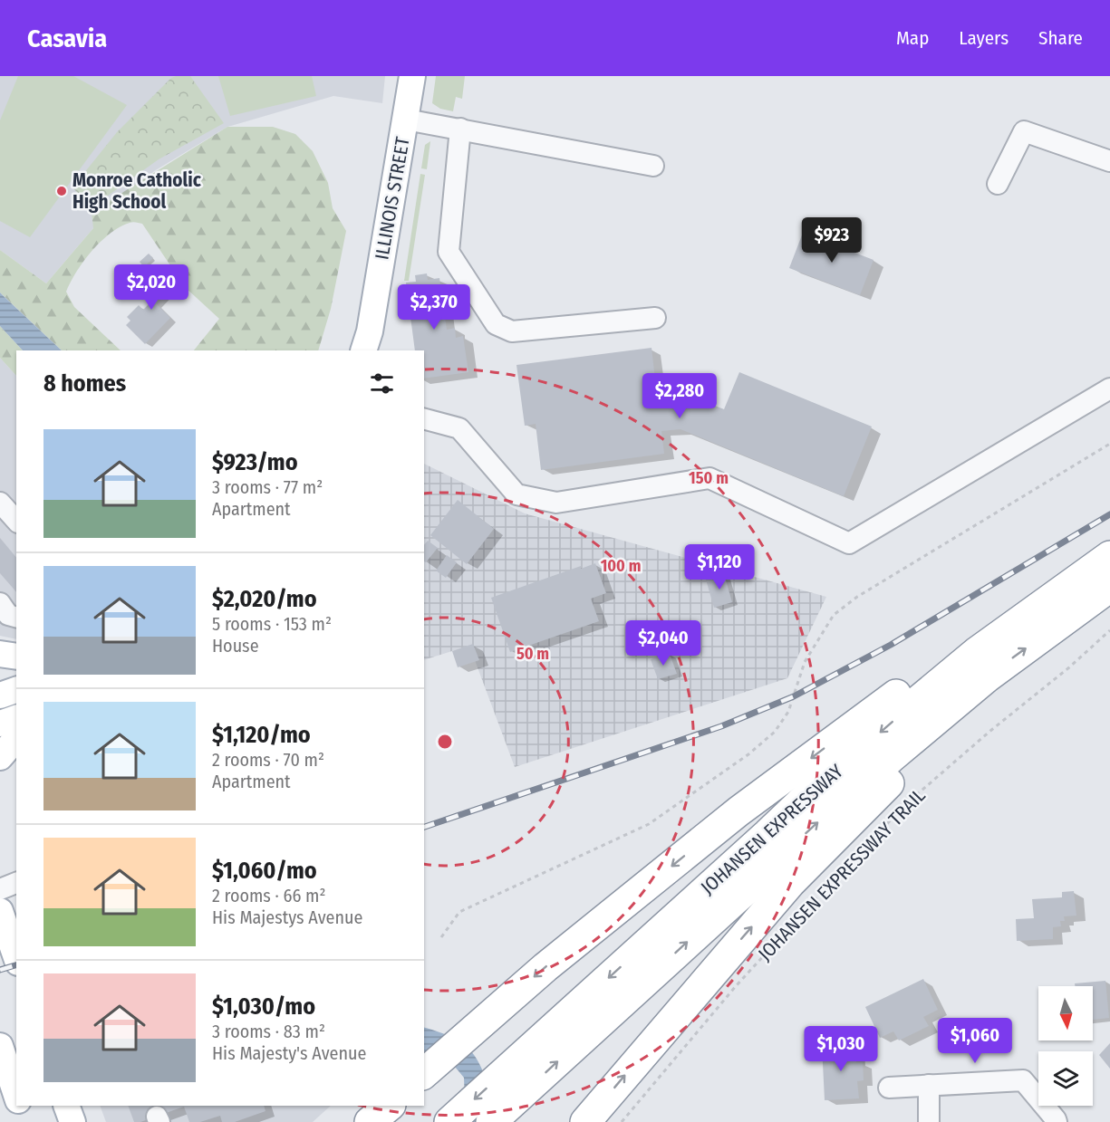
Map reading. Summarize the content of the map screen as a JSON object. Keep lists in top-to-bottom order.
{
  "streets": {
    "highway": ["JOHANSEN EXPRESSWAY"],
    "main road": ["ILLINOIS STREET"],
    "path": ["JOHANSEN EXPRESSWAY TRAIL"]
  },
  "places": ["Monroe Catholic High School"],
  "north": "bottom",
  "page": {
    "header": "Casavia",
    "nav": ["Map", "Layers", "Share"],
    "price": [
      "$923",
      "$2,020",
      "$2,370",
      "$2,280",
      "$1,120",
      "$2,040",
      "$1,060",
      "$1,030"
    ],
    "heading": "8 homes",
    "list": [
      {
        "name": "$923/mo",
        "note": "3 rooms · 77 m² · Apartment"
      },
      {
        "name": "$2,020/mo",
        "note": "5 rooms · 153 m² · House"
      },
      {
        "name": "$1,120/mo",
        "note": "2 rooms · 70 m² · Apartment"
      },
      {
        "name": "$1,060/mo",
        "note": "2 rooms · 66 m² · His Majestys Avenue"
      },
      {
        "name": "$1,030/mo",
        "note": "3 rooms · 83 m² · His Majesty's Avenue"
      }
    ]
  },
  "rings": ["150 m", "100 m", "50 m"]
}
